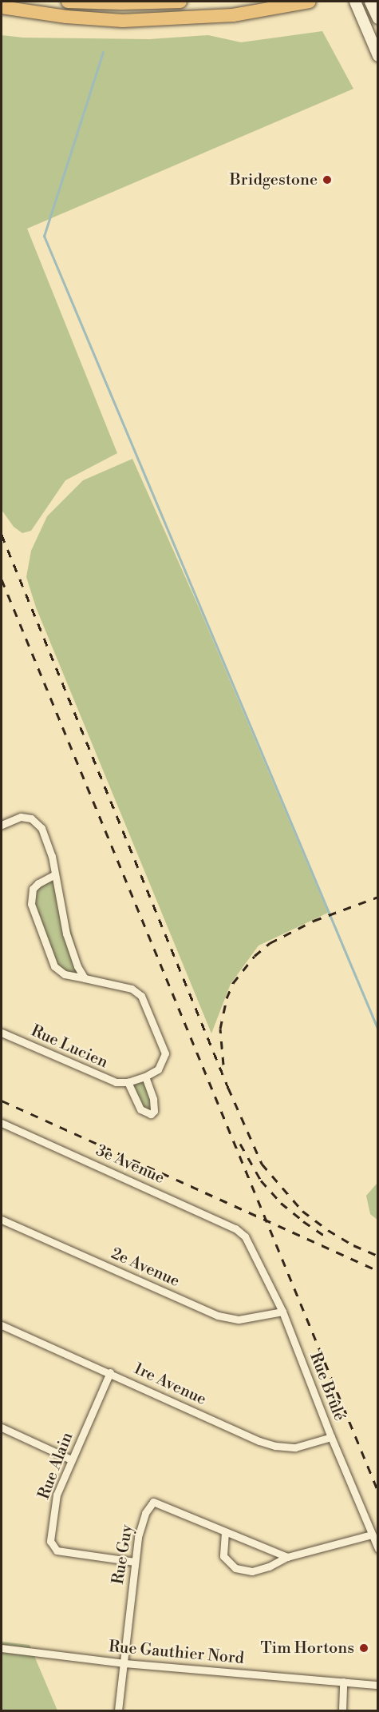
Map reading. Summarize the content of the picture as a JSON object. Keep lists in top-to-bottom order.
{
  "streets": {
    "street": [
      "Rue Lucien",
      "3e Avenue",
      "2e Avenue",
      "1re Avenue",
      "Rue Brûlé",
      "Rue Alain",
      "Rue Guy",
      "Rue Gauthier Nord"
    ]
  },
  "crossings": [
    ["3e Avenue", "Rue Brûlé"],
    ["2e Avenue", "Rue Brûlé"],
    ["1re Avenue", "Rue Brûlé"],
    ["1re Avenue", "Rue Alain"],
    ["Rue Alain", "Rue Guy"],
    ["Rue Guy", "Rue Gauthier Nord"]
  ],
  "places": ["Bridgestone", "Tim Hortons"]
}
